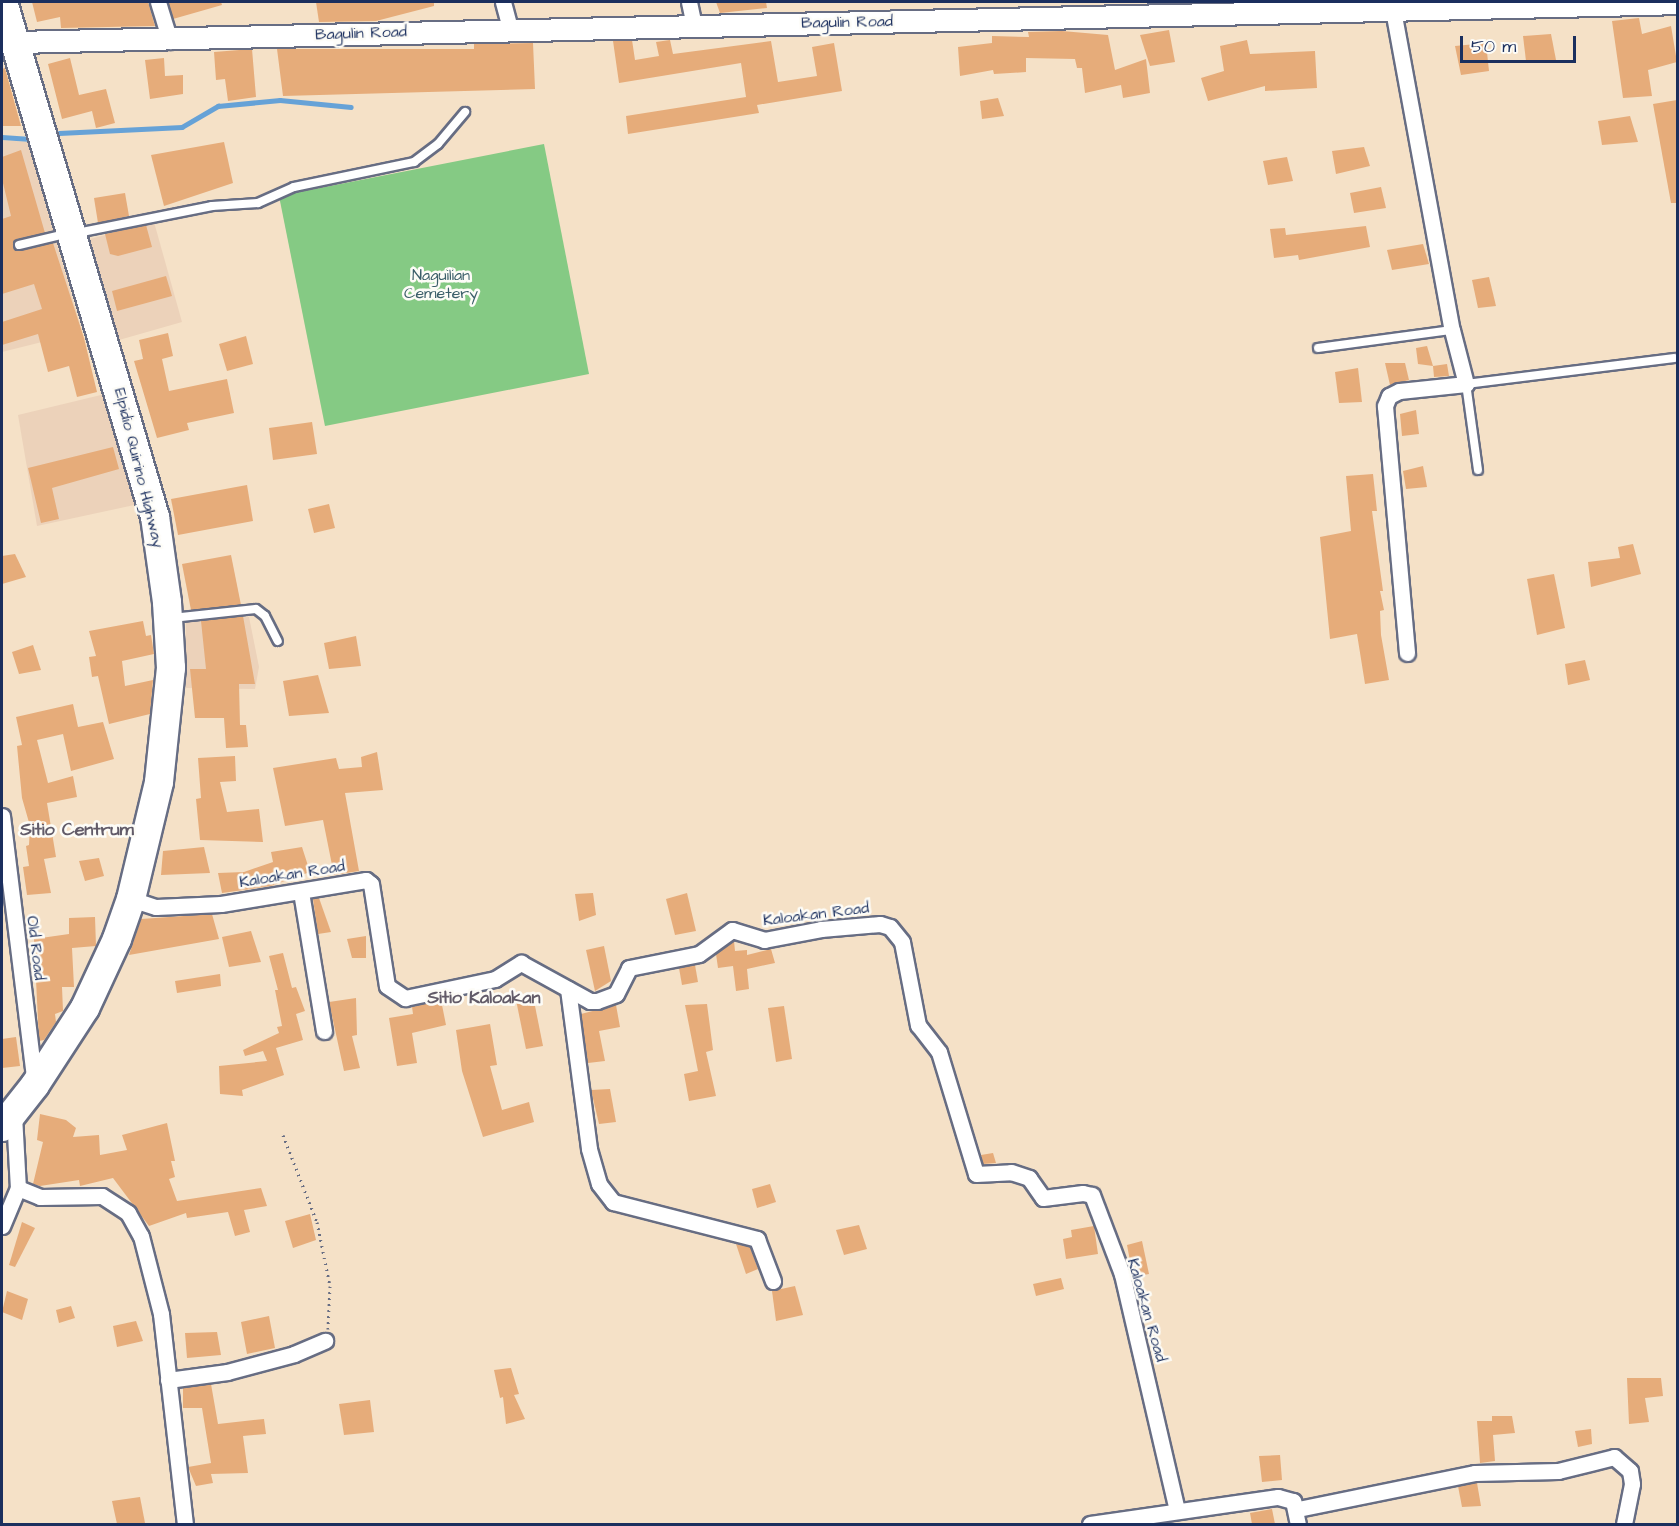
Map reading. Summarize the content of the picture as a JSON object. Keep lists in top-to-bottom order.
{
  "streets": {
    "highway": ["Elpidio Quirino Highway"],
    "main road": ["Bagulin Road"],
    "street": ["Kaloakan Road", "Old Road"]
  },
  "crossings": [
    ["Bagulin Road", "Elpidio Quirino Highway"],
    ["Elpidio Quirino Highway", "Kaloakan Road"],
    ["Elpidio Quirino Highway", "Old Road"]
  ],
  "districts": ["Sitio Centrum", "Sitio Kaloakan"],
  "parks": ["Naguilian Cemetery"],
  "scale_bar": "50 m"
}
